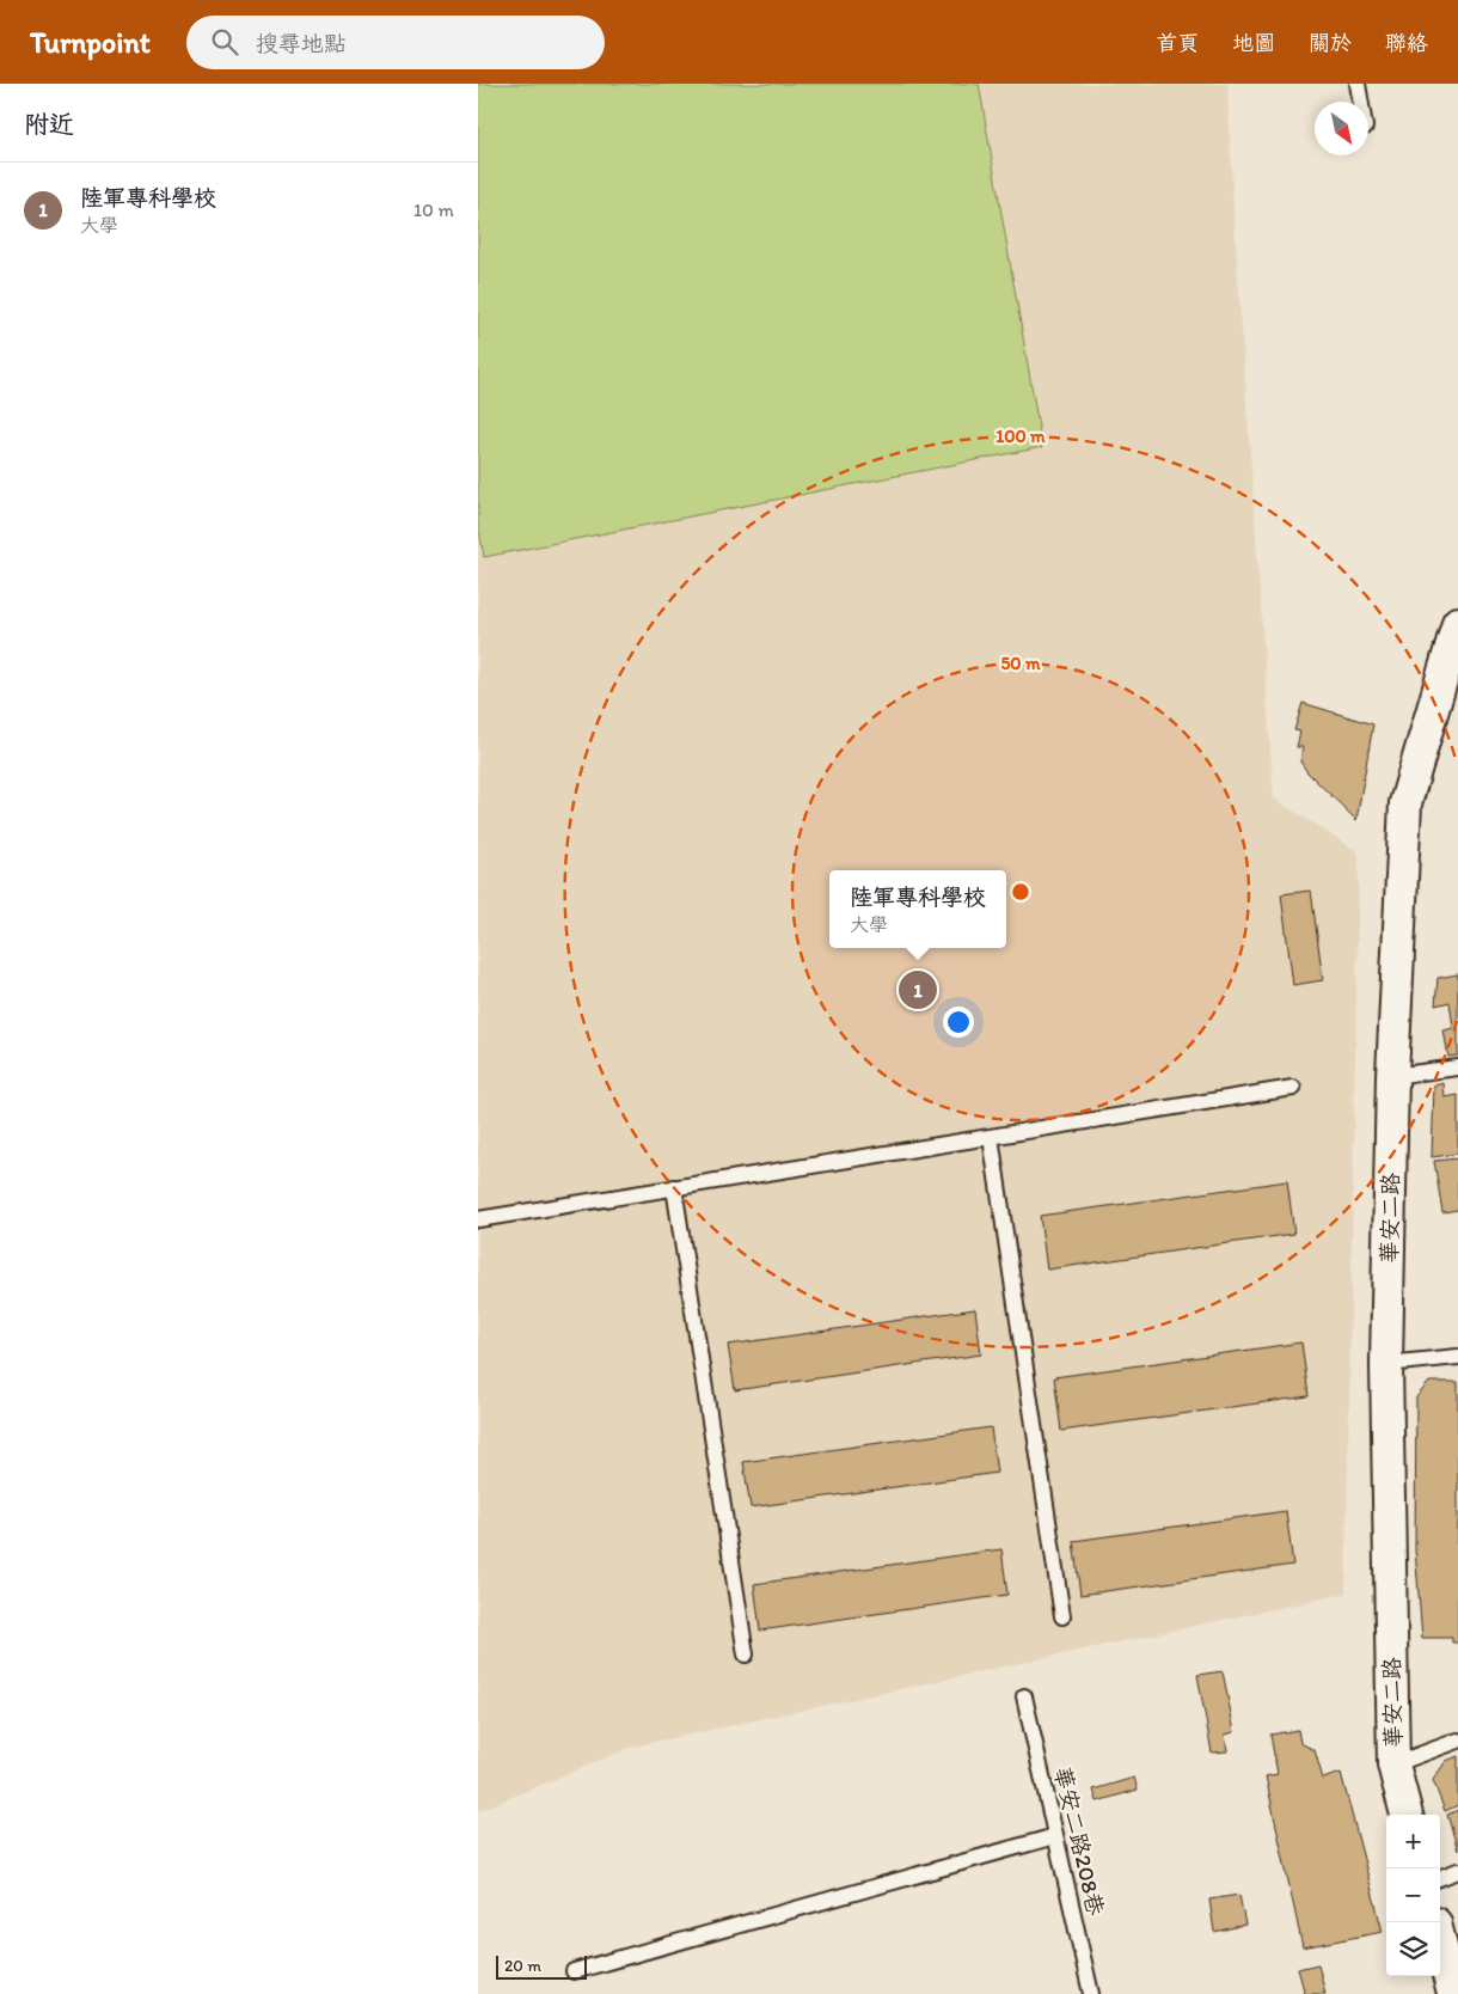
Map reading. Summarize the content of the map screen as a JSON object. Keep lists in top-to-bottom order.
{
  "streets": {
    "street": ["華安二路"],
    "lane": ["華安二路208巷"]
  },
  "scale_bar": "20 m",
  "north": "bottom right",
  "page": {
    "header": "Turnpoint",
    "search": "搜尋地點",
    "nav": [
      "首頁",
      "地圖",
      "關於",
      "聯絡"
    ],
    "heading": "附近",
    "list": [
      {
        "mark": "1",
        "name": "陸軍專科學校",
        "note": "大學",
        "value": "10 m"
      }
    ],
    "popup": ["陸軍專科學校", "大學"],
    "pins": "1",
    "map_buttons": ["+", "−"],
    "scale": "20 m"
  },
  "rings": ["100 m", "50 m"]
}
